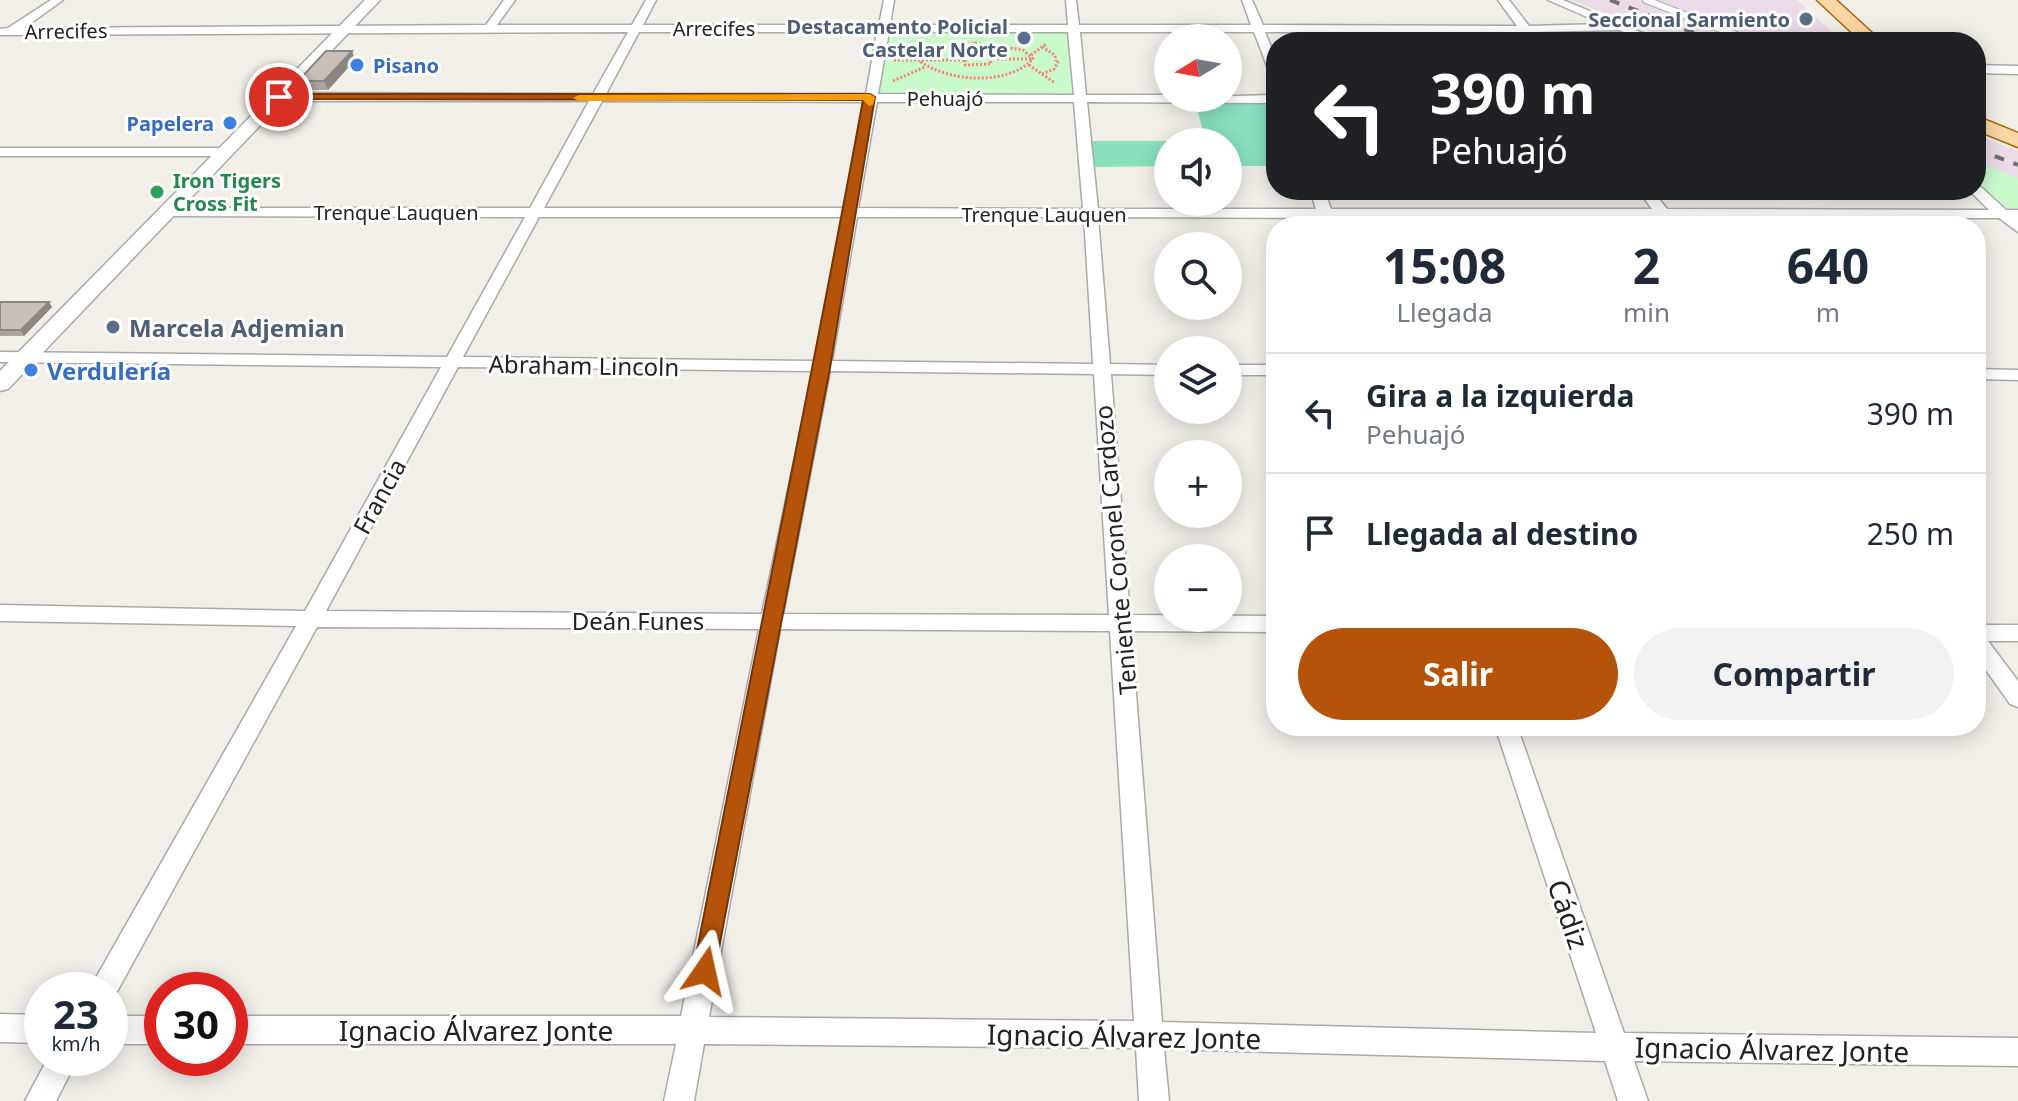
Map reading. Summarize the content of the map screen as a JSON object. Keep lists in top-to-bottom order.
{
  "streets": {
    "street": [
      "Arrecifes",
      "Pehuajó",
      "Trenque Lauquen",
      "Abraham Lincoln",
      "Francia",
      "Teniente Coronel Cardozo",
      "Deán Funes",
      "Cádiz",
      "Ignacio Álvarez Jonte"
    ]
  },
  "crossings": [
    ["Arrecifes", "Francia"],
    ["Arrecifes", "Teniente Coronel Cardozo"],
    ["Pehuajó", "Francia"],
    ["Pehuajó", "Teniente Coronel Cardozo"],
    ["Trenque Lauquen", "Francia"],
    ["Trenque Lauquen", "Teniente Coronel Cardozo"],
    ["Abraham Lincoln", "Francia"],
    ["Abraham Lincoln", "Teniente Coronel Cardozo"],
    ["Francia", "Deán Funes"],
    ["Teniente Coronel Cardozo", "Deán Funes"],
    ["Teniente Coronel Cardozo", "Ignacio Álvarez Jonte"],
    ["Cádiz", "Ignacio Álvarez Jonte"]
  ],
  "places": [
    "Seccional Sarmiento",
    "Destacamento Policial Castelar Norte",
    "Pisano",
    "Papelera",
    "Iron Tigers Cross Fit",
    "Marcela Adjemian",
    "Verdulería"
  ],
  "north": "left",
  "page": {
    "map_buttons": ["+", "−"],
    "turn": ["390 m", "Pehuajó"],
    "eta": [
      "15:08",
      "Llegada",
      "2",
      "min",
      "640",
      "m"
    ],
    "list": [
      {
        "name": "Gira a la izquierda",
        "note": "Pehuajó",
        "value": "390 m"
      },
      {
        "name": "Llegada al destino",
        "value": "250 m"
      }
    ],
    "buttons": ["Salir", "Compartir"],
    "speed": "23 km/h",
    "limit": "30"
  }
}
